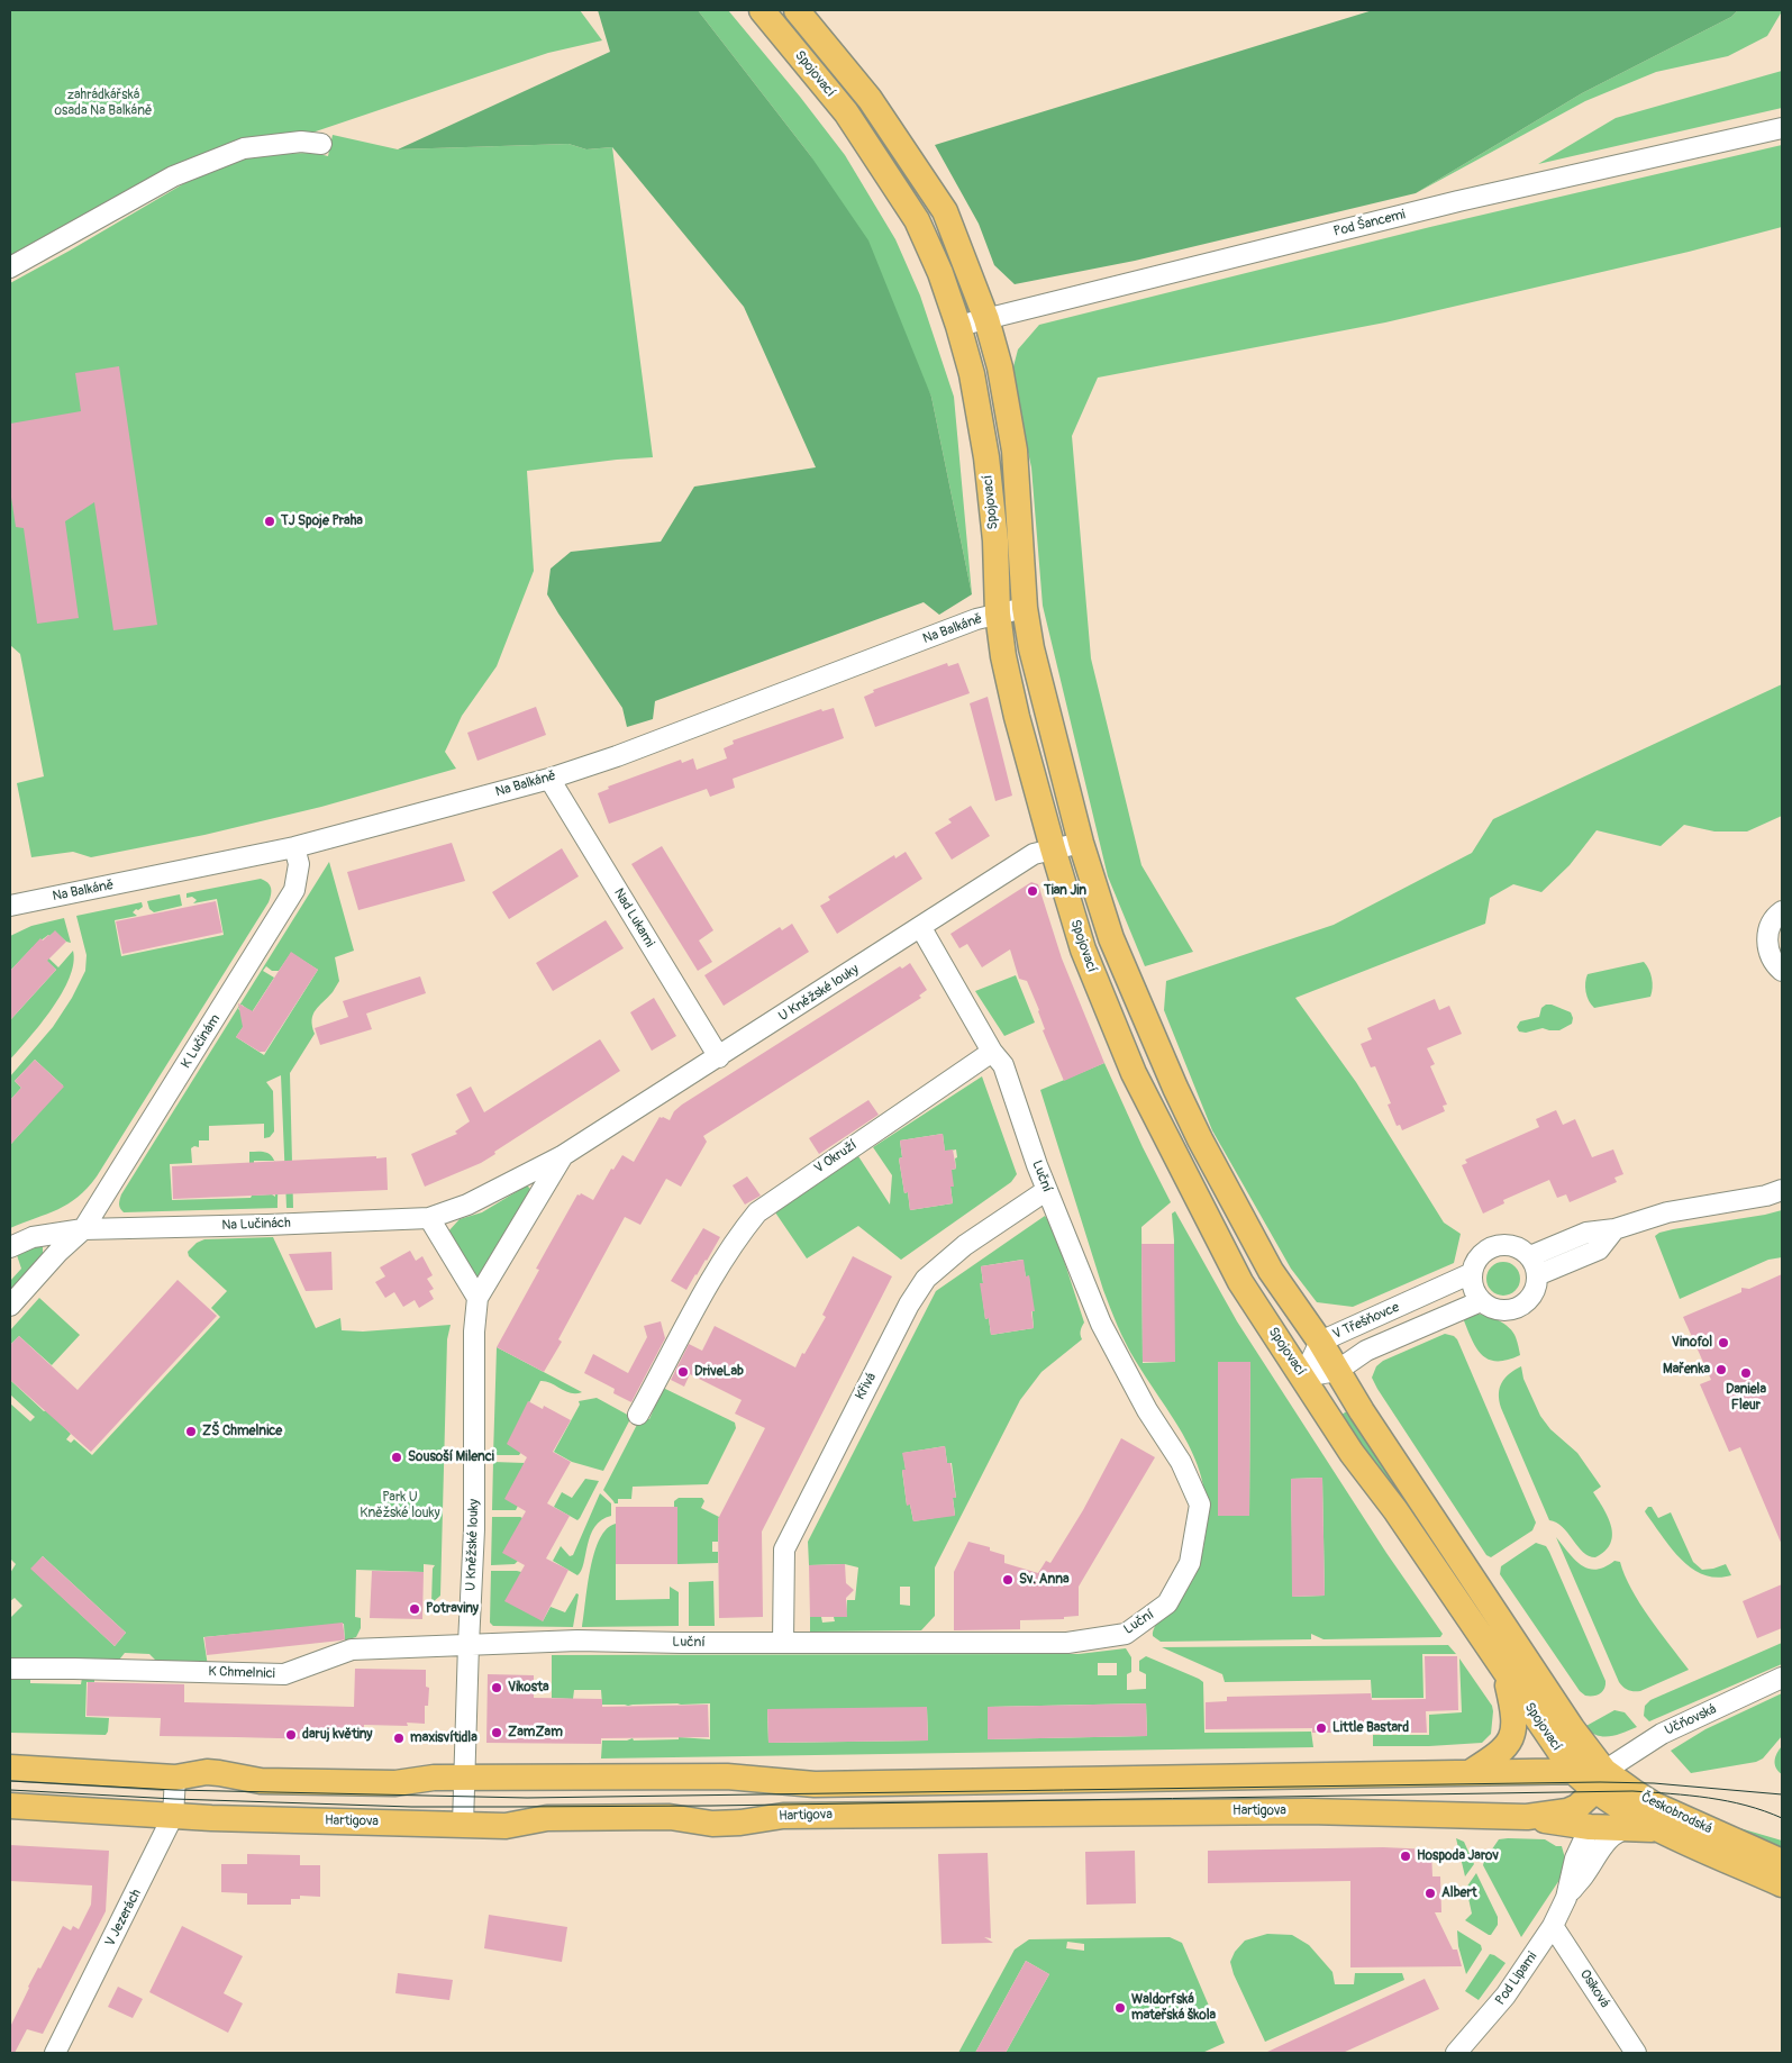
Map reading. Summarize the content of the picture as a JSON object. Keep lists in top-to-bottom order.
{
  "streets": {
    "main road": ["Spojovací", "Hartigova", "Českobrodská"],
    "street": [
      "Pod Šancemi",
      "Na Balkáně",
      "Nad Lukami",
      "U Kněžské louky",
      "K Lučinám",
      "V Okruží",
      "Luční",
      "Na Lučinách",
      "V Třešňovce",
      "Křivá",
      "K Chmelnici",
      "Učňovská",
      "V Jezerách",
      "Pod Lipami",
      "Osiková"
    ]
  },
  "crossings": [
    ["Spojovací", "Pod Šancemi"],
    ["Spojovací", "Na Balkáně"],
    ["Spojovací", "U Kněžské louky"],
    ["Spojovací", "V Třešňovce"],
    ["Spojovací", "Učňovská"],
    ["Spojovací", "Hartigova"],
    ["Spojovací", "Českobrodská"],
    ["Na Balkáně", "Nad Lukami"],
    ["Na Balkáně", "K Lučinám"],
    ["Nad Lukami", "U Kněžské louky"],
    ["U Kněžské louky", "Luční"],
    ["U Kněžské louky", "Na Lučinách"],
    ["U Kněžské louky", "K Chmelnici"],
    ["U Kněžské louky", "Hartigova"],
    ["K Lučinám", "Na Lučinách"],
    ["V Okruží", "Luční"],
    ["Luční", "Křivá"],
    ["Luční", "K Chmelnici"],
    ["Učňovská", "Hartigova"],
    ["Učňovská", "Českobrodská"],
    ["Hartigova", "Českobrodská"],
    ["Hartigova", "V Jezerách"],
    ["Pod Lipami", "Osiková"]
  ],
  "parks": ["zahrádkářská osada Na Balkáně", "Park U Kněžské louky"],
  "places": [
    "TJ Spoje Praha",
    "Tian Jin",
    "Vinofol",
    "Mařenka",
    "DriveLab",
    "Daniela Fleur",
    "ZŠ Chmelnice",
    "Sousoší Milenci",
    "Sv. Anna",
    "Potraviny",
    "Vikosta",
    "Little Bastard",
    "ZamZam",
    "daruj květiny",
    "maxisvítidla",
    "Hospoda Jarov",
    "Albert",
    "Waldorfská mateřská škola"
  ]
}
